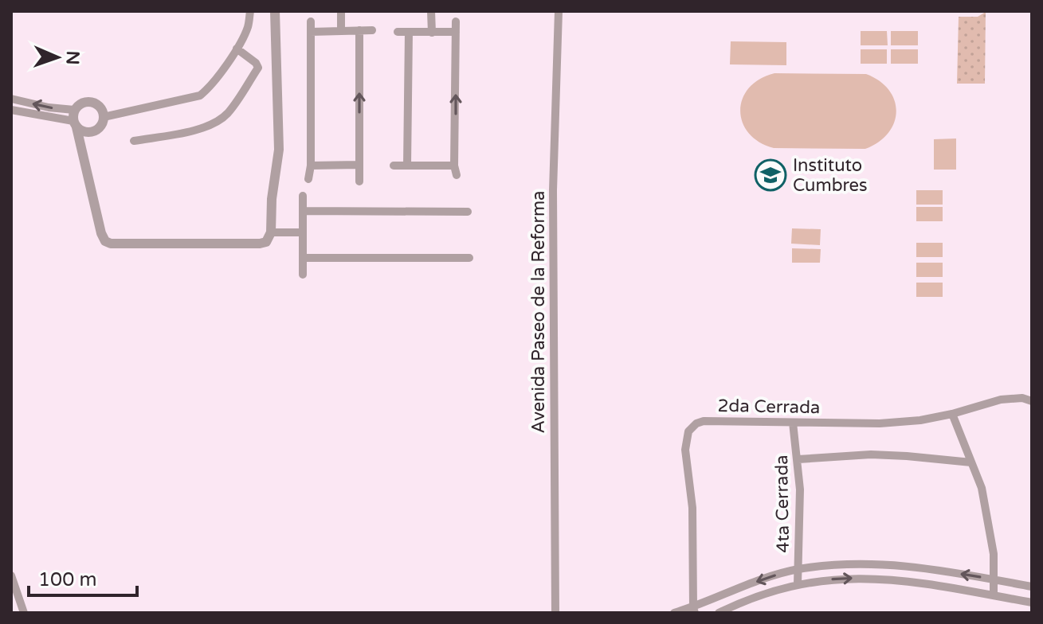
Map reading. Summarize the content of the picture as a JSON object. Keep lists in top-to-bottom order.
{
  "streets": {
    "street": ["Avenida Paseo de la Reforma", "2da Cerrada", "4ta Cerrada"]
  },
  "crossings": [
    ["2da Cerrada", "4ta Cerrada"]
  ],
  "places": {
    "school or university": ["Instituto Cumbres"]
  },
  "scale_bar": "100 m",
  "north": "right"
}
